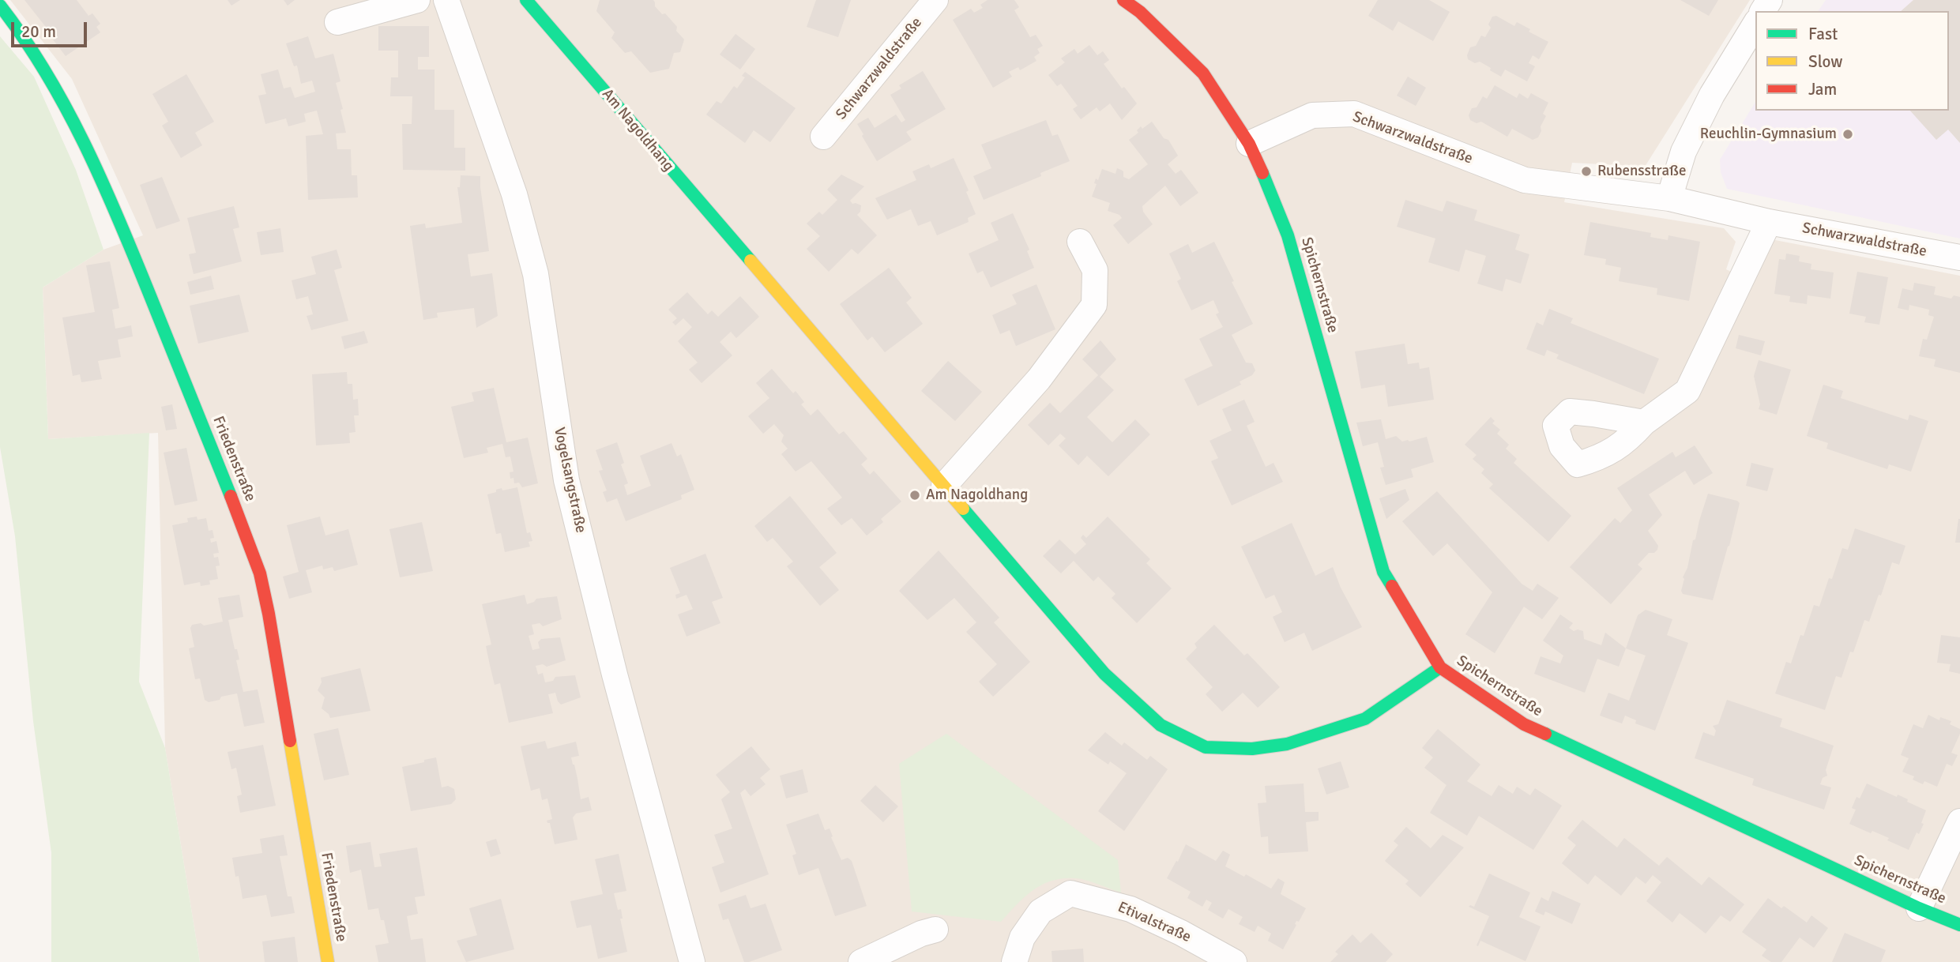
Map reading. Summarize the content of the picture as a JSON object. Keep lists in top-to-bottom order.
{
  "streets": {
    "street": [
      "Schwarzwaldstraße",
      "Am Nagoldhang",
      "Spichernstraße",
      "Friedenstraße",
      "Vogelsangstraße",
      "Etivalstraße"
    ]
  },
  "crossings": [
    ["Schwarzwaldstraße", "Spichernstraße"],
    ["Am Nagoldhang", "Spichernstraße"]
  ],
  "places": ["Reuchlin-Gymnasium", "Rubensstraße", "Am Nagoldhang"],
  "legend": ["Fast", "Slow", "Jam"],
  "scale_bar": "20 m"
}
